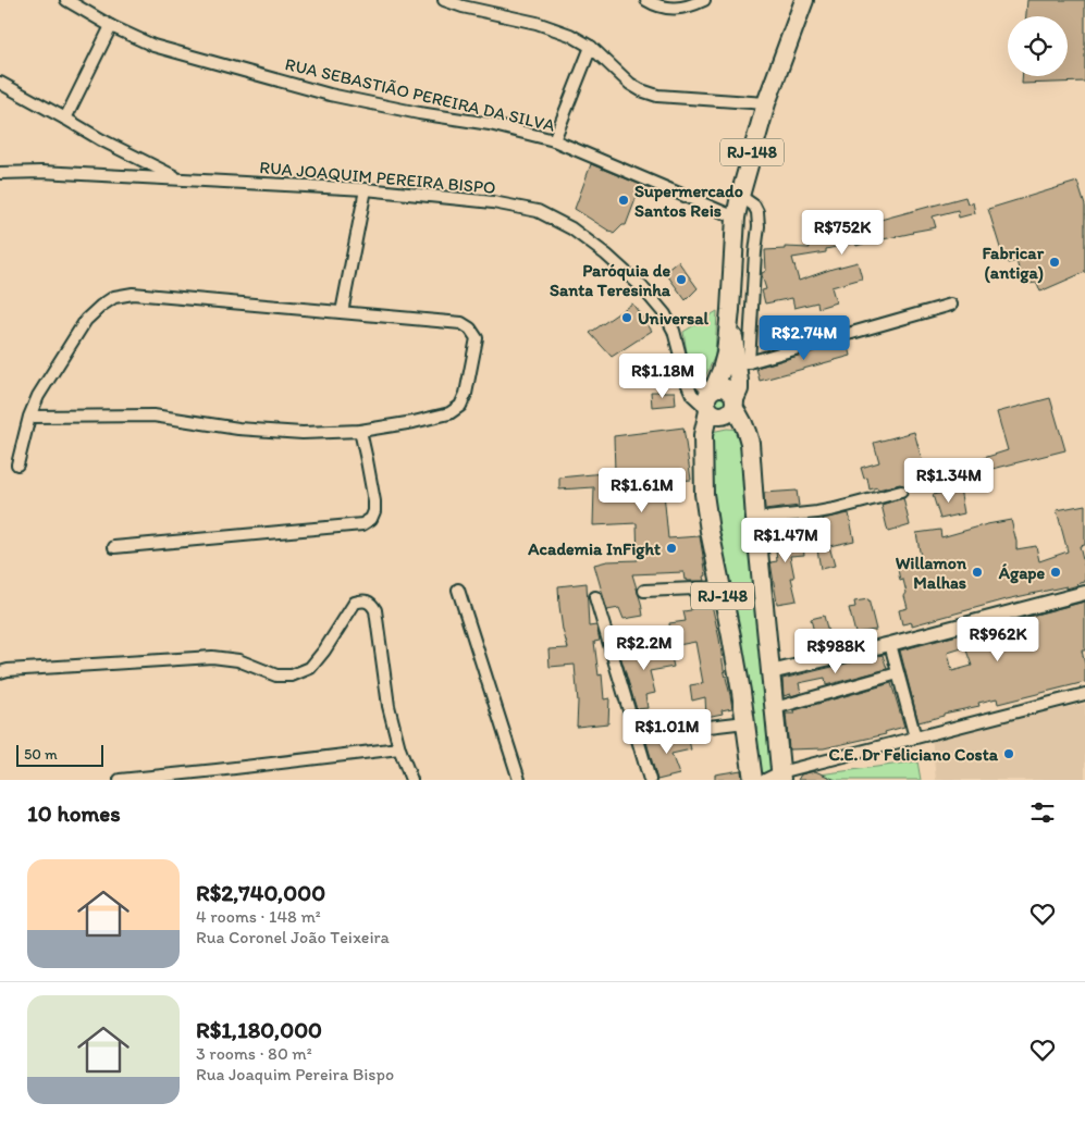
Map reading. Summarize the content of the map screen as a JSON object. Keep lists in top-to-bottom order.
{
  "streets": {
    "main road": ["RJ-148"],
    "street": ["RUA SEBASTIÃO PEREIRA DA SILVA", "RUA JOAQUIM PEREIRA BISPO"]
  },
  "crossings": [
    ["RUA SEBASTIÃO PEREIRA DA SILVA", "RJ-148"],
    ["RJ-148", "RUA JOAQUIM PEREIRA BISPO"]
  ],
  "places": [
    "Supermercado Santos Reis",
    "Fabricar (antiga)",
    "Paróquia de Santa Teresinha",
    "Universal",
    "Academia InFight",
    "Willamon Malhas",
    "Ágape",
    "C.E. Dr Feliciano Costa"
  ],
  "scale_bar": "50 m",
  "page": {
    "price": [
      "R$752K",
      "R$2.74M",
      "R$1.18M",
      "R$1.34M",
      "R$1.61M",
      "R$1.47M",
      "R$962K",
      "R$2.2M",
      "R$988K",
      "R$1.01M"
    ],
    "scale": "50 m",
    "heading": "10 homes",
    "list": [
      {
        "name": "R$2,740,000",
        "note": "4 rooms · 148 m² · Rua Coronel João Teixeira"
      },
      {
        "name": "R$1,180,000",
        "note": "3 rooms · 80 m² · Rua Joaquim Pereira Bispo"
      }
    ]
  }
}
